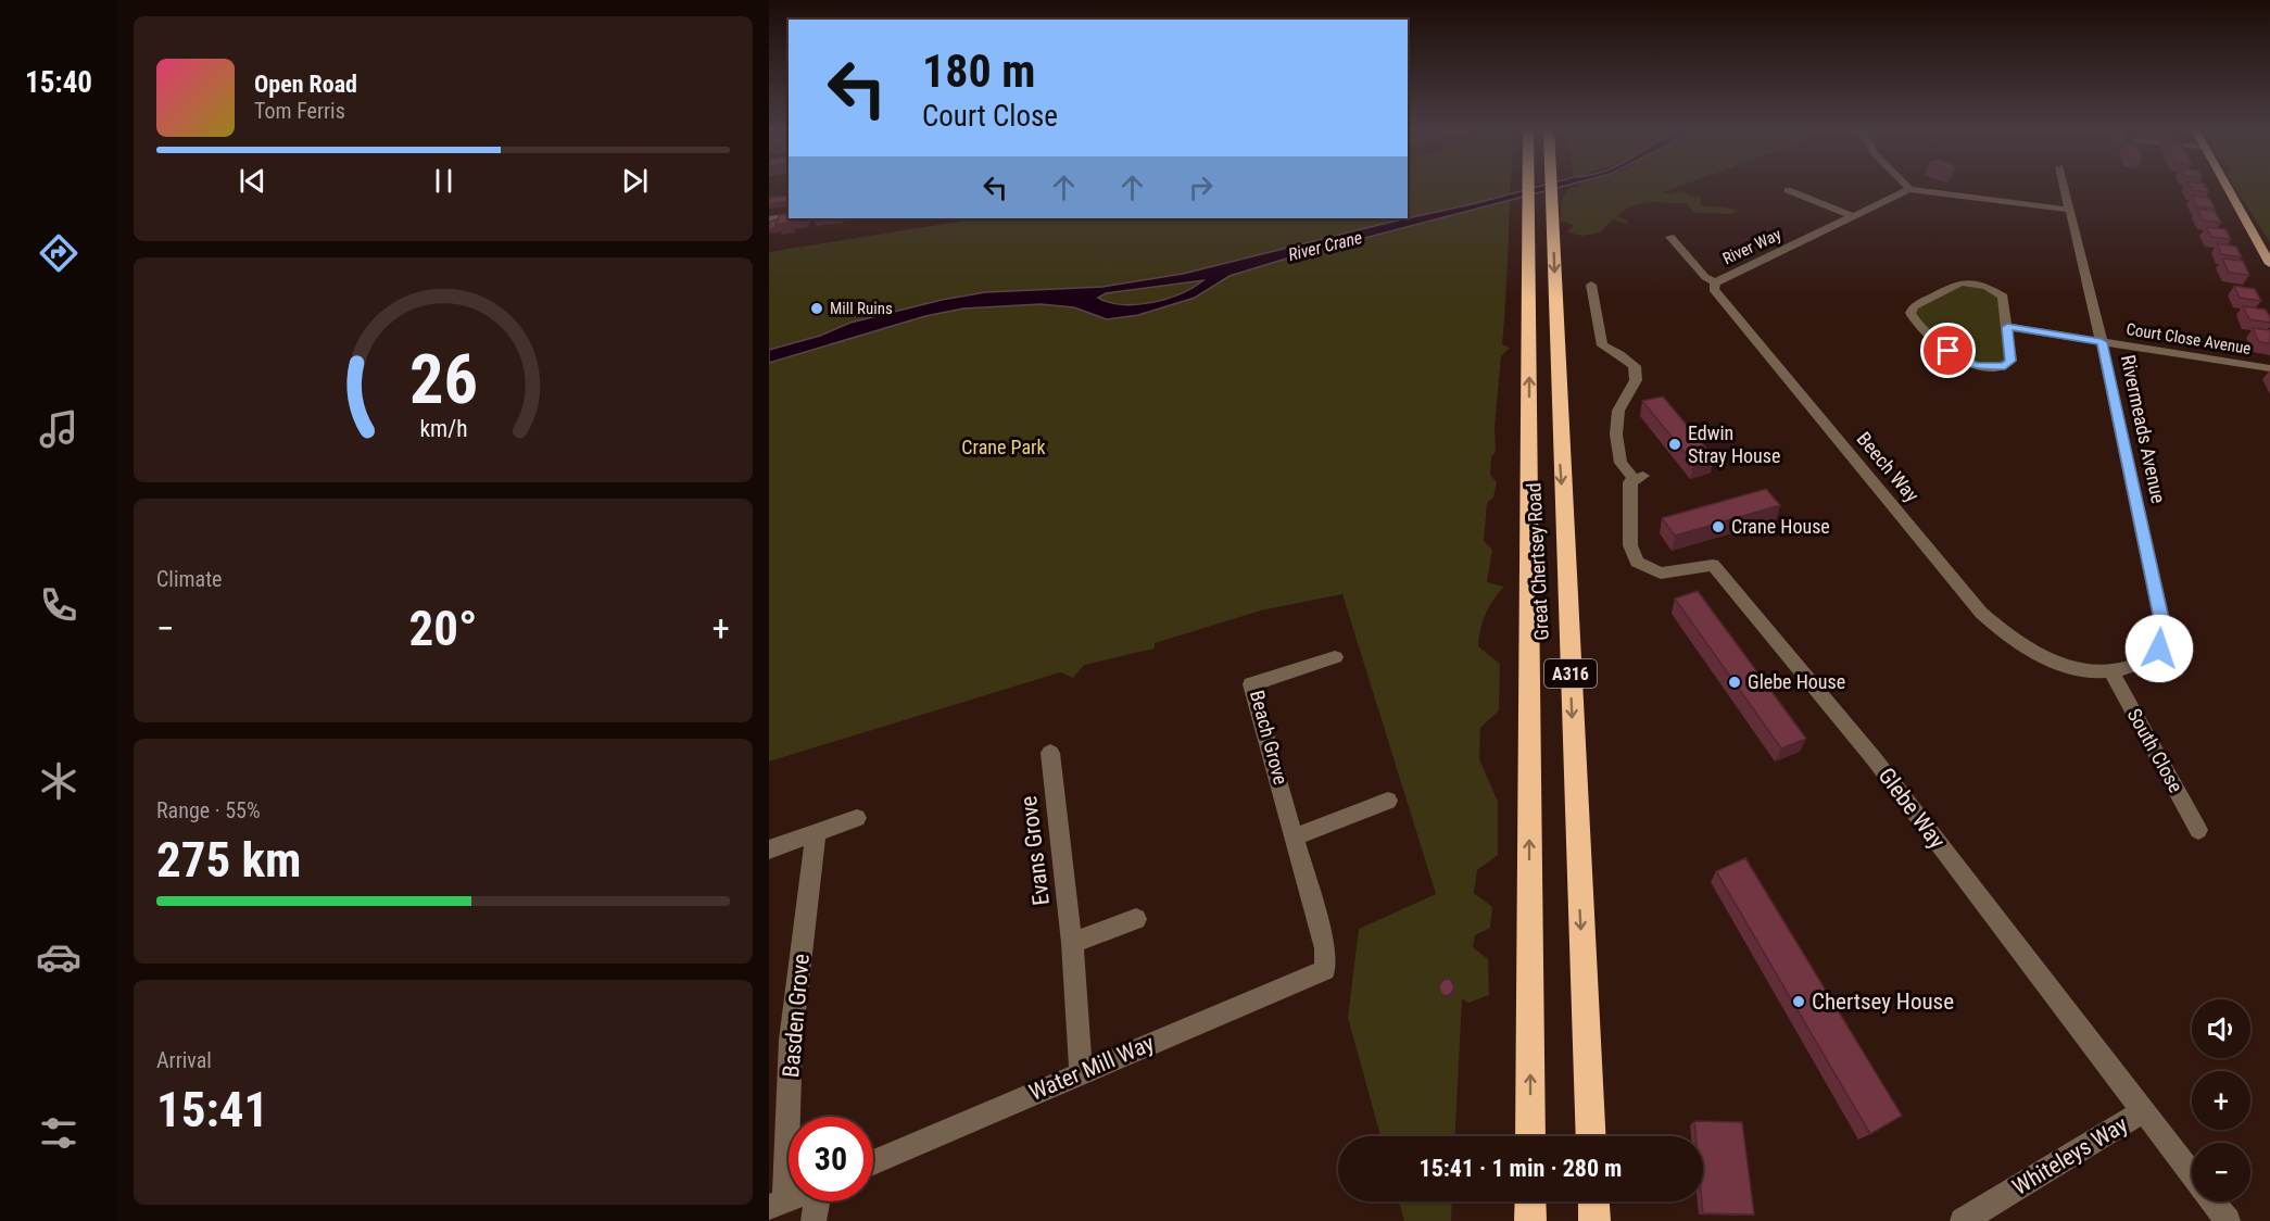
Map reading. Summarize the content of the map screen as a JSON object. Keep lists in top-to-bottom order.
{
  "streets": {
    "highway": ["Great Chertsey Road", "A316"],
    "street": [
      "River Way",
      "Court Close Avenue",
      "Rivermeads Avenue",
      "Beech Way",
      "Beach Grove",
      "South Close",
      "Glebe Way",
      "Evans Grove",
      "Basden Grove",
      "Water Mill Way",
      "Whiteleys Way"
    ]
  },
  "crossings": [
    ["River Way", "Beech Way"],
    ["Court Close Avenue", "Rivermeads Avenue"],
    ["Rivermeads Avenue", "Beech Way"],
    ["Rivermeads Avenue", "South Close"],
    ["Beech Way", "South Close"],
    ["Beach Grove", "Water Mill Way"],
    ["Glebe Way", "Whiteleys Way"],
    ["Evans Grove", "Water Mill Way"]
  ],
  "water": ["River Crane"],
  "parks": ["Crane Park"],
  "places": [
    "Mill Ruins",
    "Edwin Stray House",
    "Crane House",
    "Glebe House",
    "Chertsey House"
  ],
  "page": {
    "tabs": "15:40",
    "turn": ["180 m", "Court Close"],
    "song": ["Open Road", "Tom Ferris"],
    "tile": [
      "Climate",
      ["Range · 55%", "275 km"],
      ["Arrival", "15:41"]
    ],
    "heat": ["−", "20°", "+"],
    "map_buttons": ["+", "−"],
    "limit": "30",
    "trip": "15:41 · 1 min · 280 m",
    "gauge": ["26", "km/h"]
  }
}
